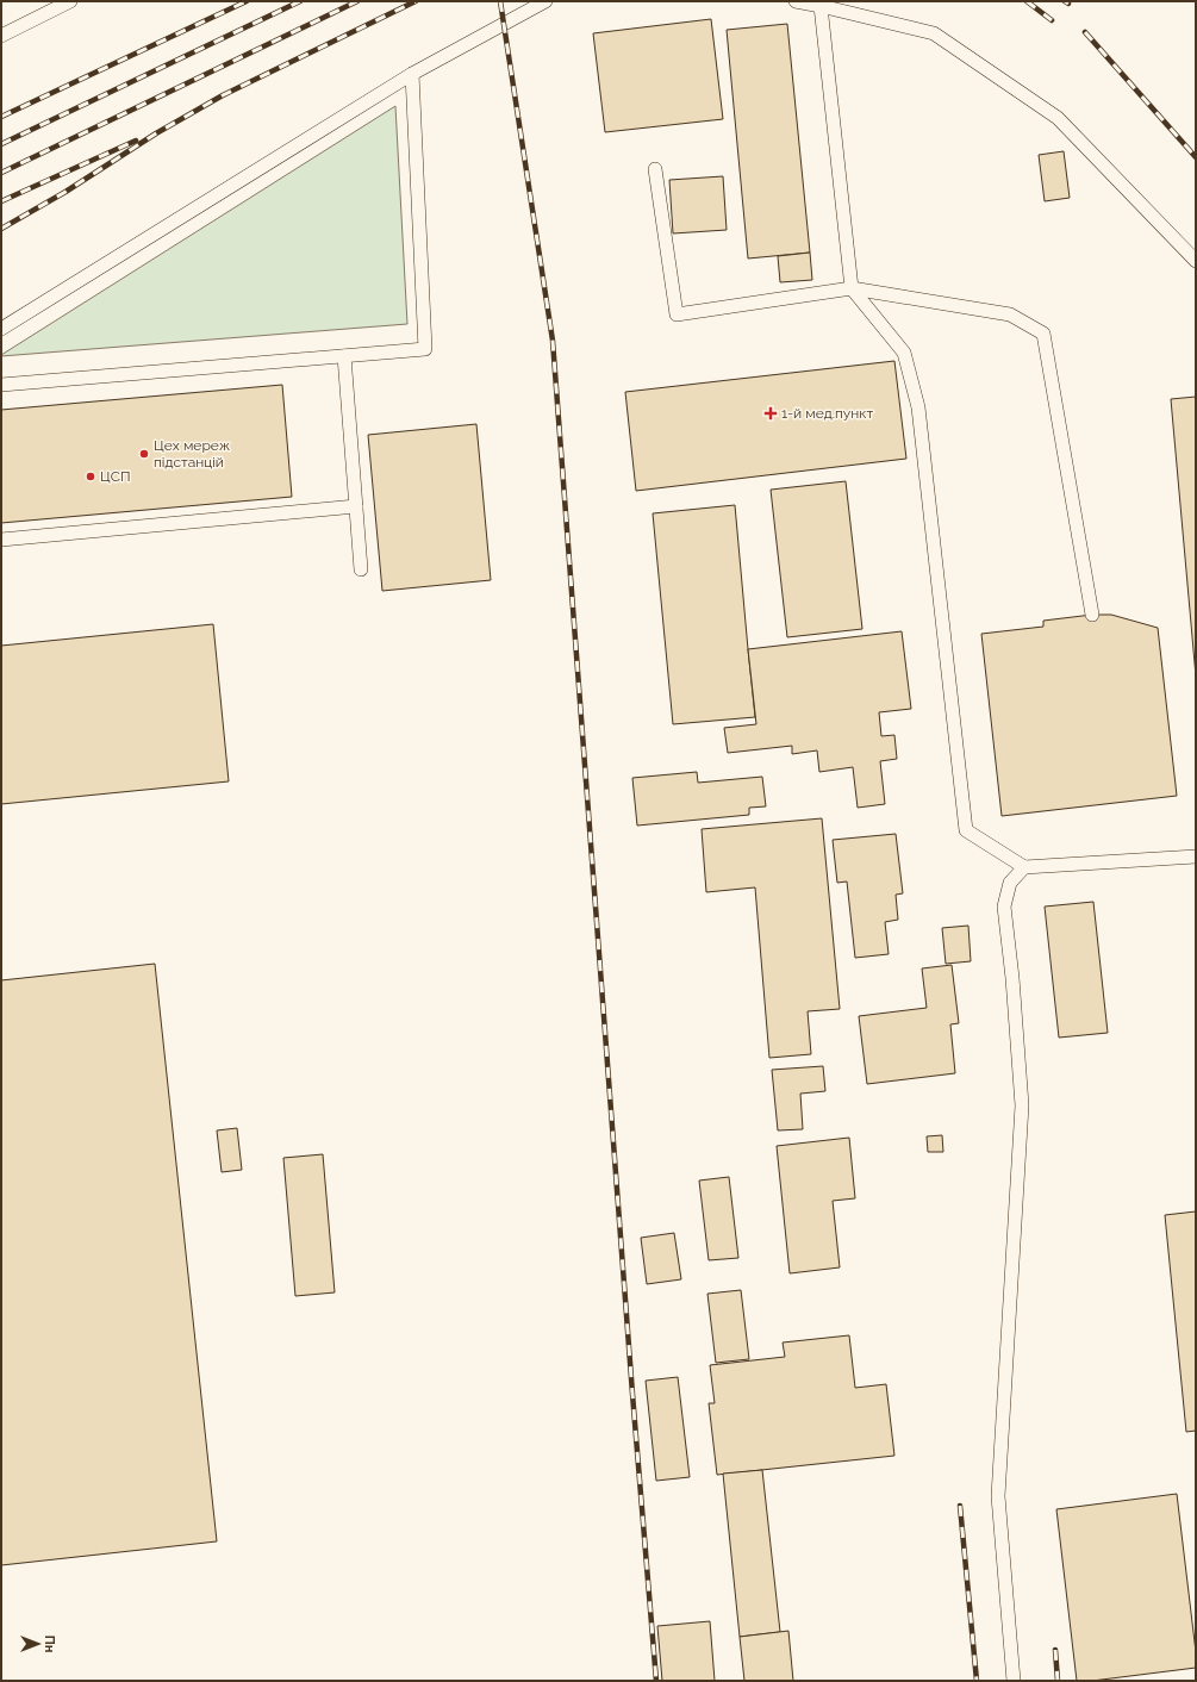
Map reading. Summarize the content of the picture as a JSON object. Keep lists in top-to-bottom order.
{
  "places": {
    "health": ["1-й мед.пункт"],
    "other": ["Цех мереж підстанцій", "ЦСП"]
  },
  "north": "right"
}
